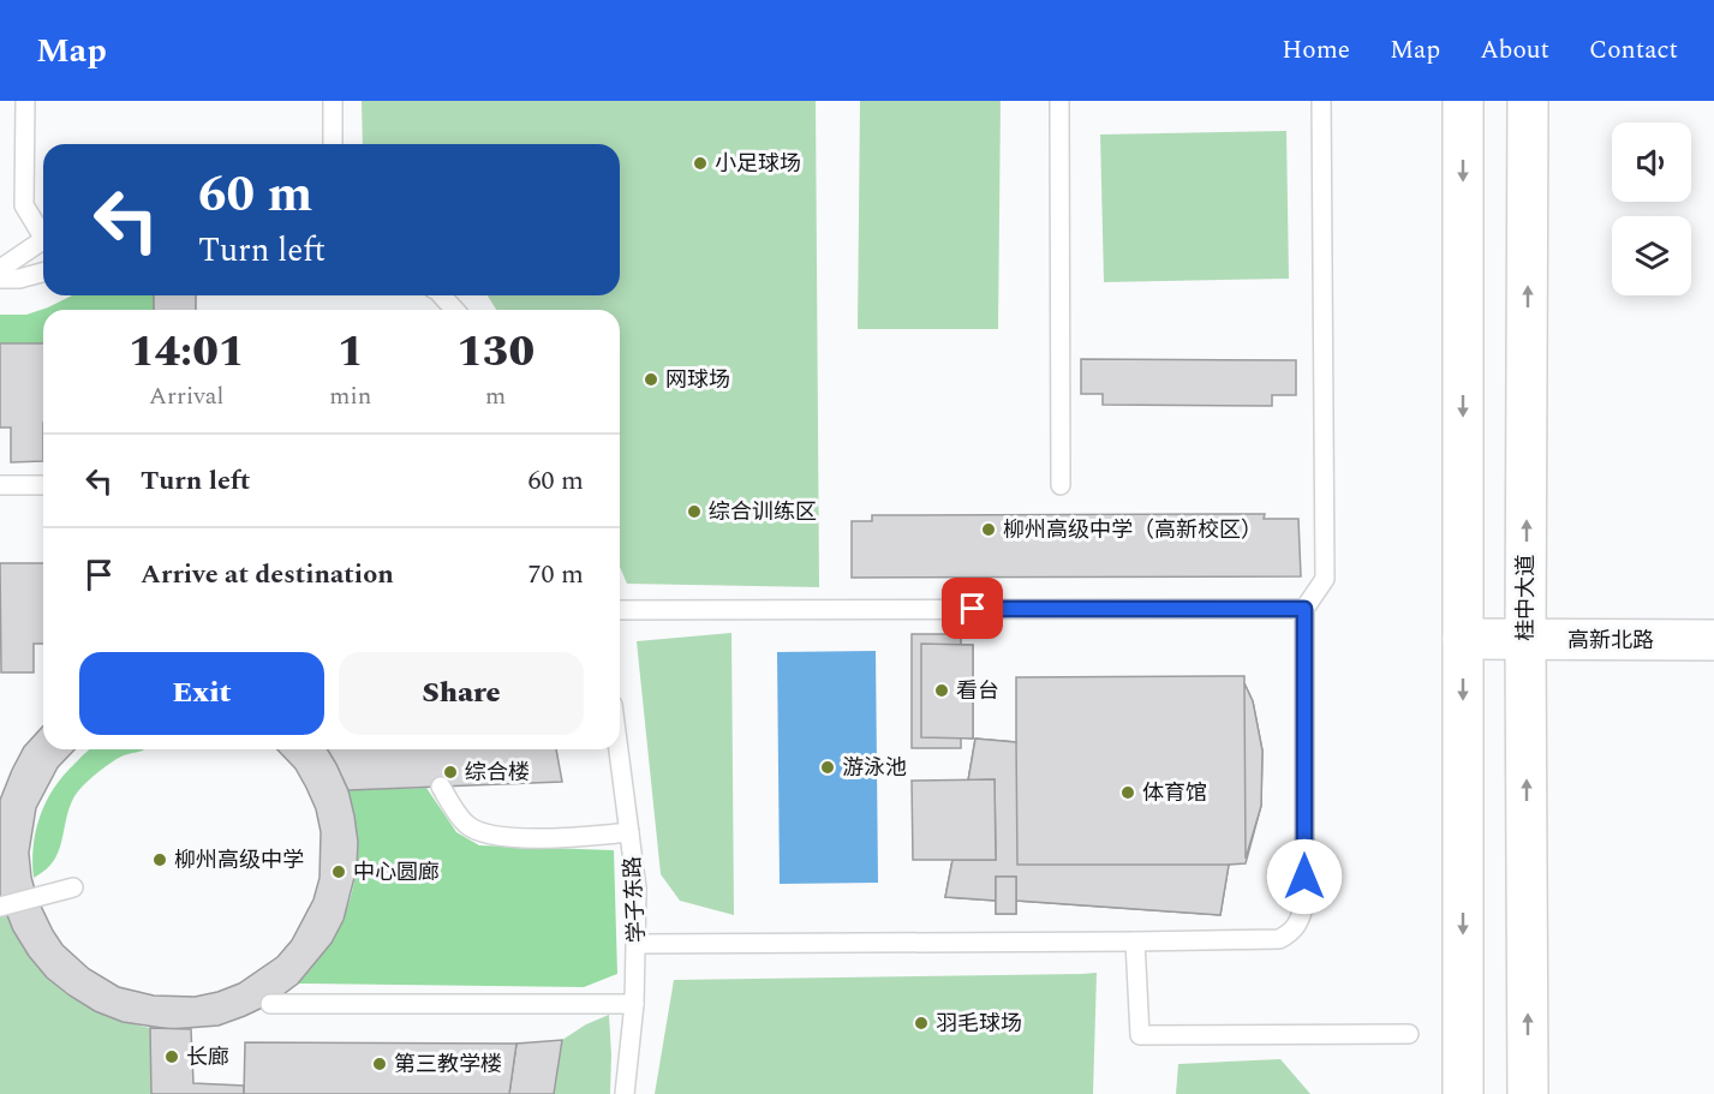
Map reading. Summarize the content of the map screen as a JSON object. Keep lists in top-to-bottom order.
{
  "streets": {
    "main road": ["桂中大道", "高新北路"],
    "lane": ["学子东路"]
  },
  "crossings": [
    ["桂中大道", "高新北路"]
  ],
  "places": [
    "小足球场",
    "网球场",
    "综合训练区",
    "柳州高级中学（高新校区）",
    "看台",
    "游泳池",
    "综合楼",
    "体育馆",
    "柳州高级中学",
    "中心圆廊",
    "羽毛球场",
    "长廊",
    "第三教学楼"
  ],
  "page": {
    "header": "Map",
    "nav": [
      "Home",
      "Map",
      "About",
      "Contact"
    ],
    "turn": ["60 m", "Turn left"],
    "eta": [
      "14:01",
      "Arrival",
      "1",
      "min",
      "130",
      "m"
    ],
    "list": [
      {
        "name": "Turn left",
        "value": "60 m"
      },
      {
        "name": "Arrive at destination",
        "value": "70 m"
      }
    ],
    "buttons": ["Exit", "Share"]
  }
}
